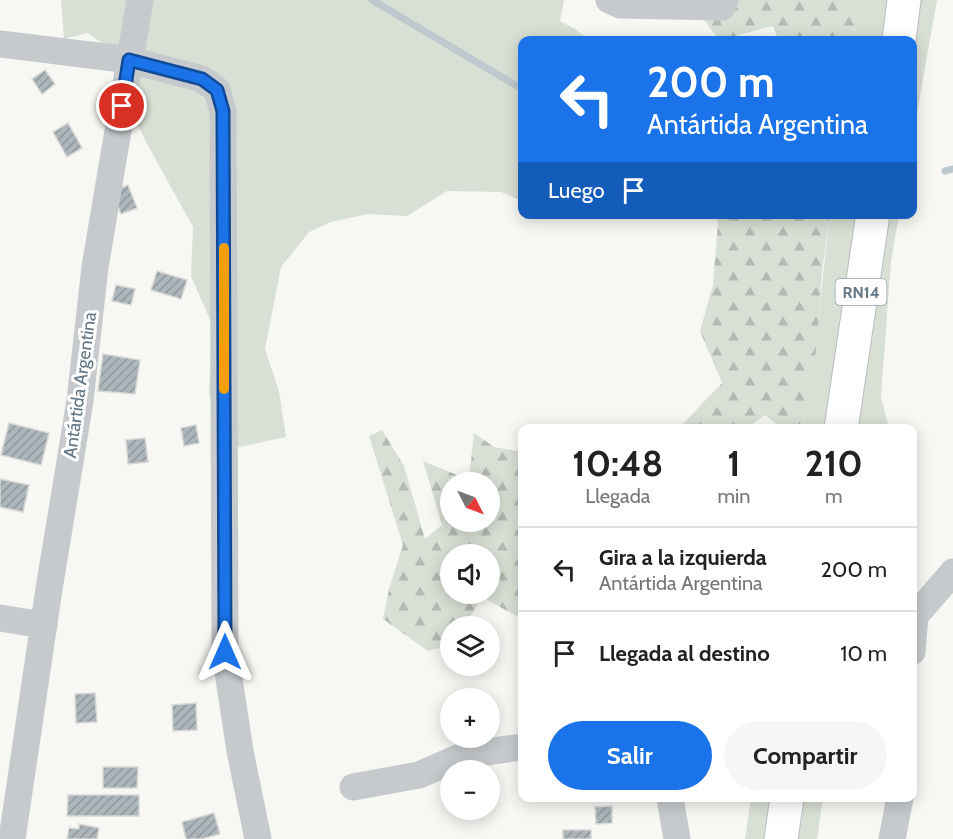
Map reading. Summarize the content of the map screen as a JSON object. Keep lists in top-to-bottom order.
{
  "streets": {
    "highway": ["RN14"],
    "street": ["Antártida Argentina"]
  },
  "north": "bottom right",
  "page": {
    "turn": ["200 m", "Antártida Argentina"],
    "then": "Luego",
    "eta": [
      "10:48",
      "Llegada",
      "1",
      "min",
      "210",
      "m"
    ],
    "map_buttons": ["+", "−"],
    "list": [
      {
        "name": "Gira a la izquierda",
        "note": "Antártida Argentina",
        "value": "200 m"
      },
      {
        "name": "Llegada al destino",
        "value": "10 m"
      }
    ],
    "buttons": ["Salir", "Compartir"]
  }
}
